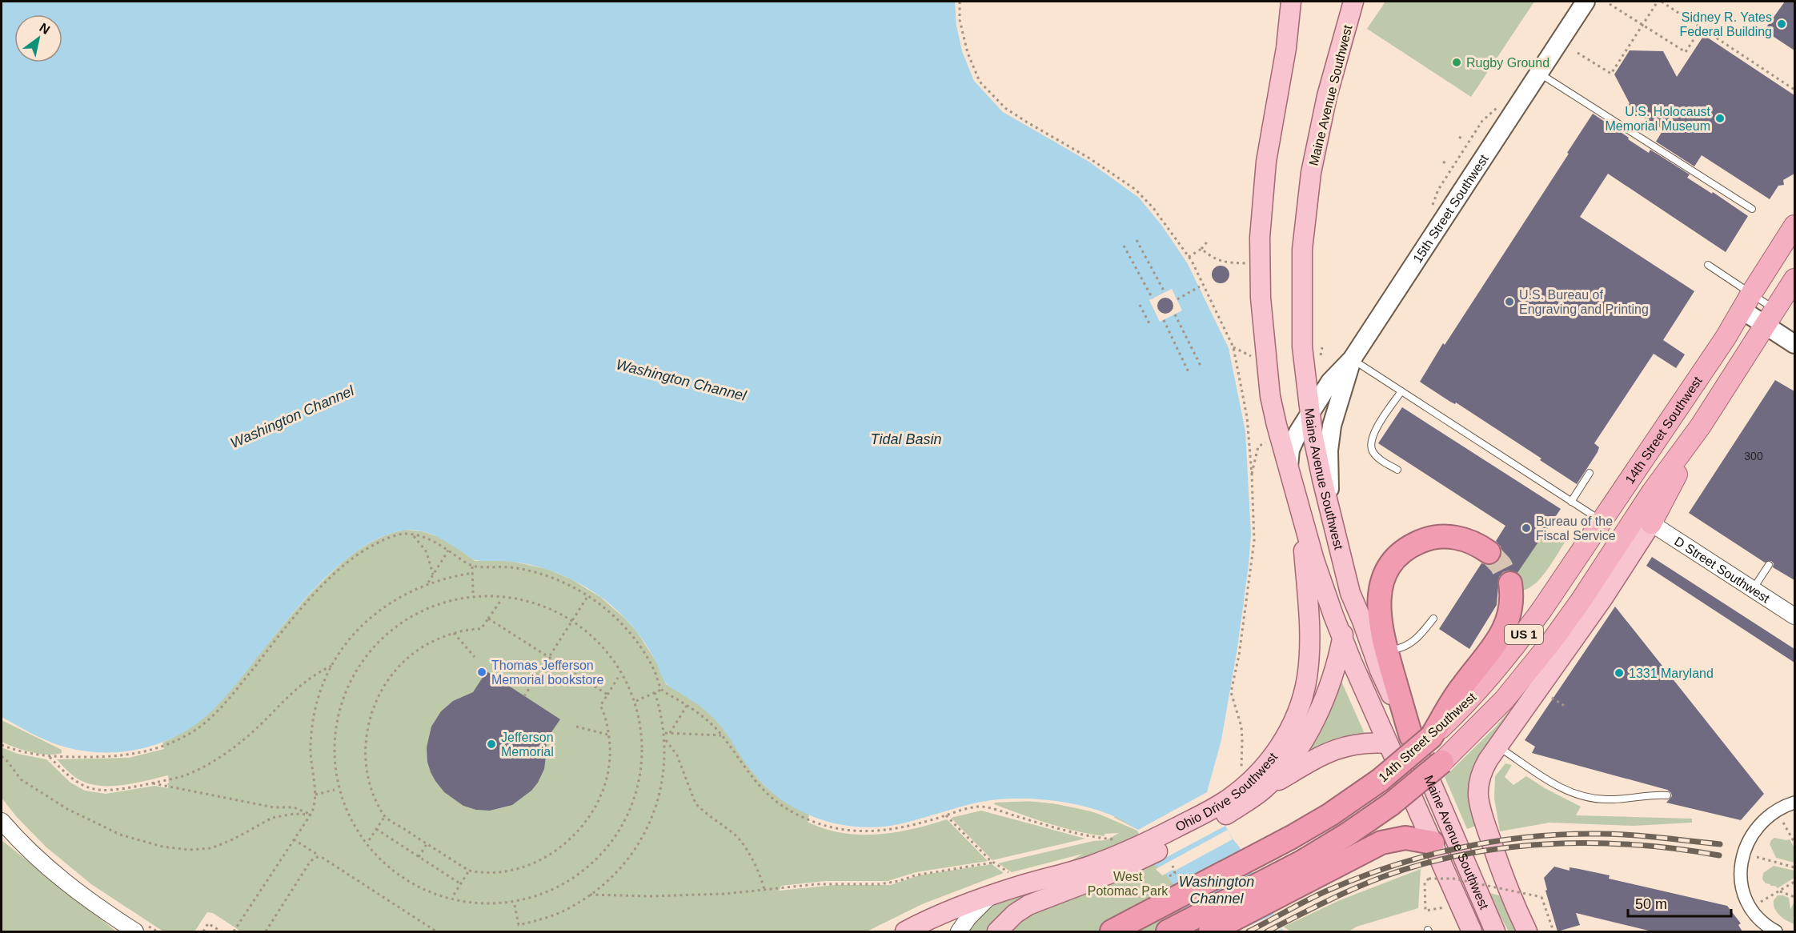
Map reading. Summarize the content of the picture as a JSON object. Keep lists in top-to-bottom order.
{
  "streets": {
    "highway": ["14th Street Southwest", "US 1"],
    "main road": ["Maine Avenue Southwest", "15th Street Southwest", "Ohio Drive Southwest"],
    "street": ["D Street Southwest"]
  },
  "crossings": [
    ["Maine Avenue Southwest", "15th Street Southwest"],
    ["Maine Avenue Southwest", "14th Street Southwest"],
    ["Maine Avenue Southwest", "Ohio Drive Southwest"]
  ],
  "water": ["Washington Channel", "Tidal Basin"],
  "parks": ["West Potomac Park"],
  "places": [
    "Sidney R. Yates Federal Building",
    "Rugby Ground",
    "U.S. Holocaust Memorial Museum",
    "U.S. Bureau of Engraving and Printing",
    "Bureau of the Fiscal Service",
    "Thomas Jefferson Memorial bookstore",
    "1331 Maryland",
    "Jefferson Memorial"
  ],
  "house_numbers": ["300"],
  "scale_bar": "50 m",
  "north": "top right"
}
